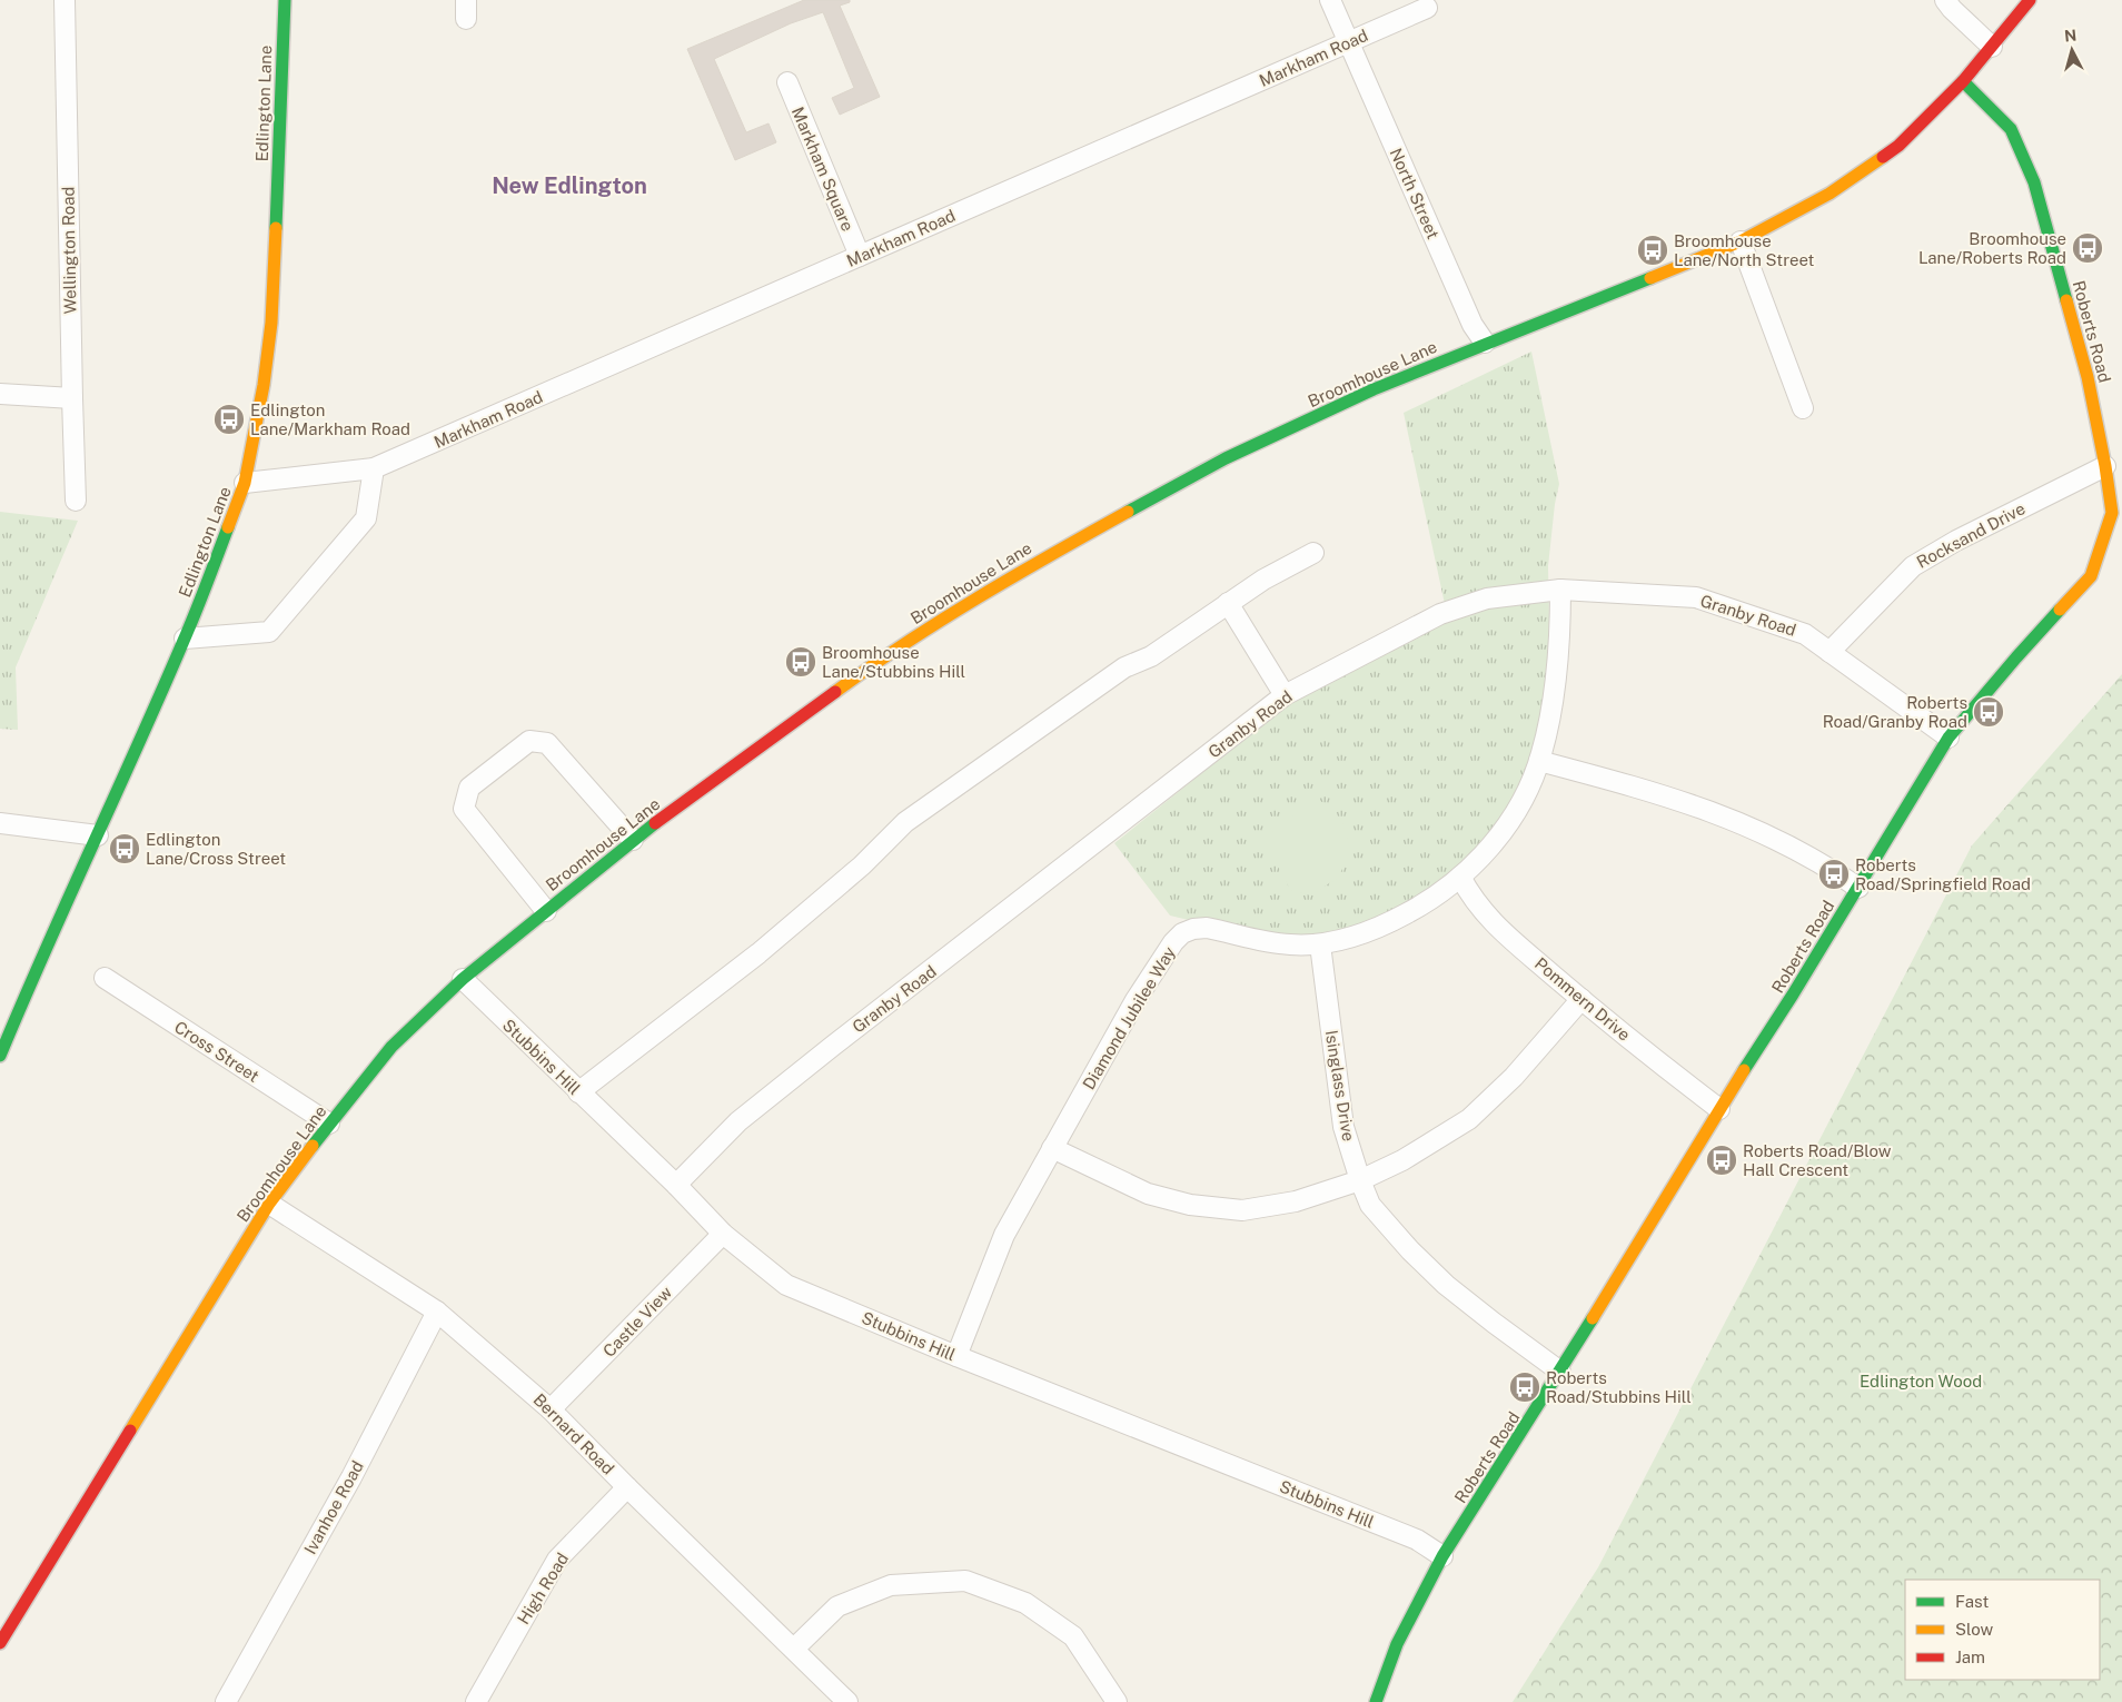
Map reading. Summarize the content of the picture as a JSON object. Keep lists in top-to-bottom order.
{
  "streets": {
    "street": [
      "Markham Road",
      "Edlington Lane",
      "Markham Square",
      "North Street",
      "Wellington Road",
      "Roberts Road",
      "Broomhouse Lane",
      "Rocksand Drive",
      "Granby Road",
      "Pommern Drive",
      "Diamond Jubilee Way",
      "Cross Street",
      "Stubbins Hill",
      "Isinglass Drive",
      "Castle View",
      "Bernard Road",
      "Ivanhoe Road",
      "High Road"
    ]
  },
  "crossings": [
    ["Markham Road", "Edlington Lane"],
    ["Markham Road", "Markham Square"],
    ["Markham Road", "North Street"],
    ["North Street", "Broomhouse Lane"],
    ["Roberts Road", "Broomhouse Lane"],
    ["Roberts Road", "Rocksand Drive"],
    ["Roberts Road", "Granby Road"],
    ["Roberts Road", "Pommern Drive"],
    ["Roberts Road", "Stubbins Hill"],
    ["Roberts Road", "Isinglass Drive"],
    ["Broomhouse Lane", "Cross Street"],
    ["Broomhouse Lane", "Stubbins Hill"],
    ["Broomhouse Lane", "Bernard Road"],
    ["Rocksand Drive", "Granby Road"],
    ["Granby Road", "Diamond Jubilee Way"],
    ["Granby Road", "Stubbins Hill"],
    ["Pommern Drive", "Diamond Jubilee Way"],
    ["Diamond Jubilee Way", "Stubbins Hill"],
    ["Diamond Jubilee Way", "Isinglass Drive"],
    ["Stubbins Hill", "Castle View"],
    ["Castle View", "Bernard Road"],
    ["Bernard Road", "Ivanhoe Road"],
    ["Bernard Road", "High Road"]
  ],
  "districts": ["New Edlington"],
  "parks": ["Edlington Wood"],
  "places": {
    "bus stop": [
      "Broomhouse Lane/Roberts Road",
      "Broomhouse Lane/North Street",
      "Edlington Lane/Markham Road",
      "Broomhouse Lane/Stubbins Hill",
      "Roberts Road/Granby Road",
      "Edlington Lane/Cross Street",
      "Roberts Road/Springfield Road",
      "Roberts Road/Blow Hall Crescent",
      "Roberts Road/Stubbins Hill"
    ]
  },
  "legend": ["Fast", "Slow", "Jam"],
  "north": "top"
}
